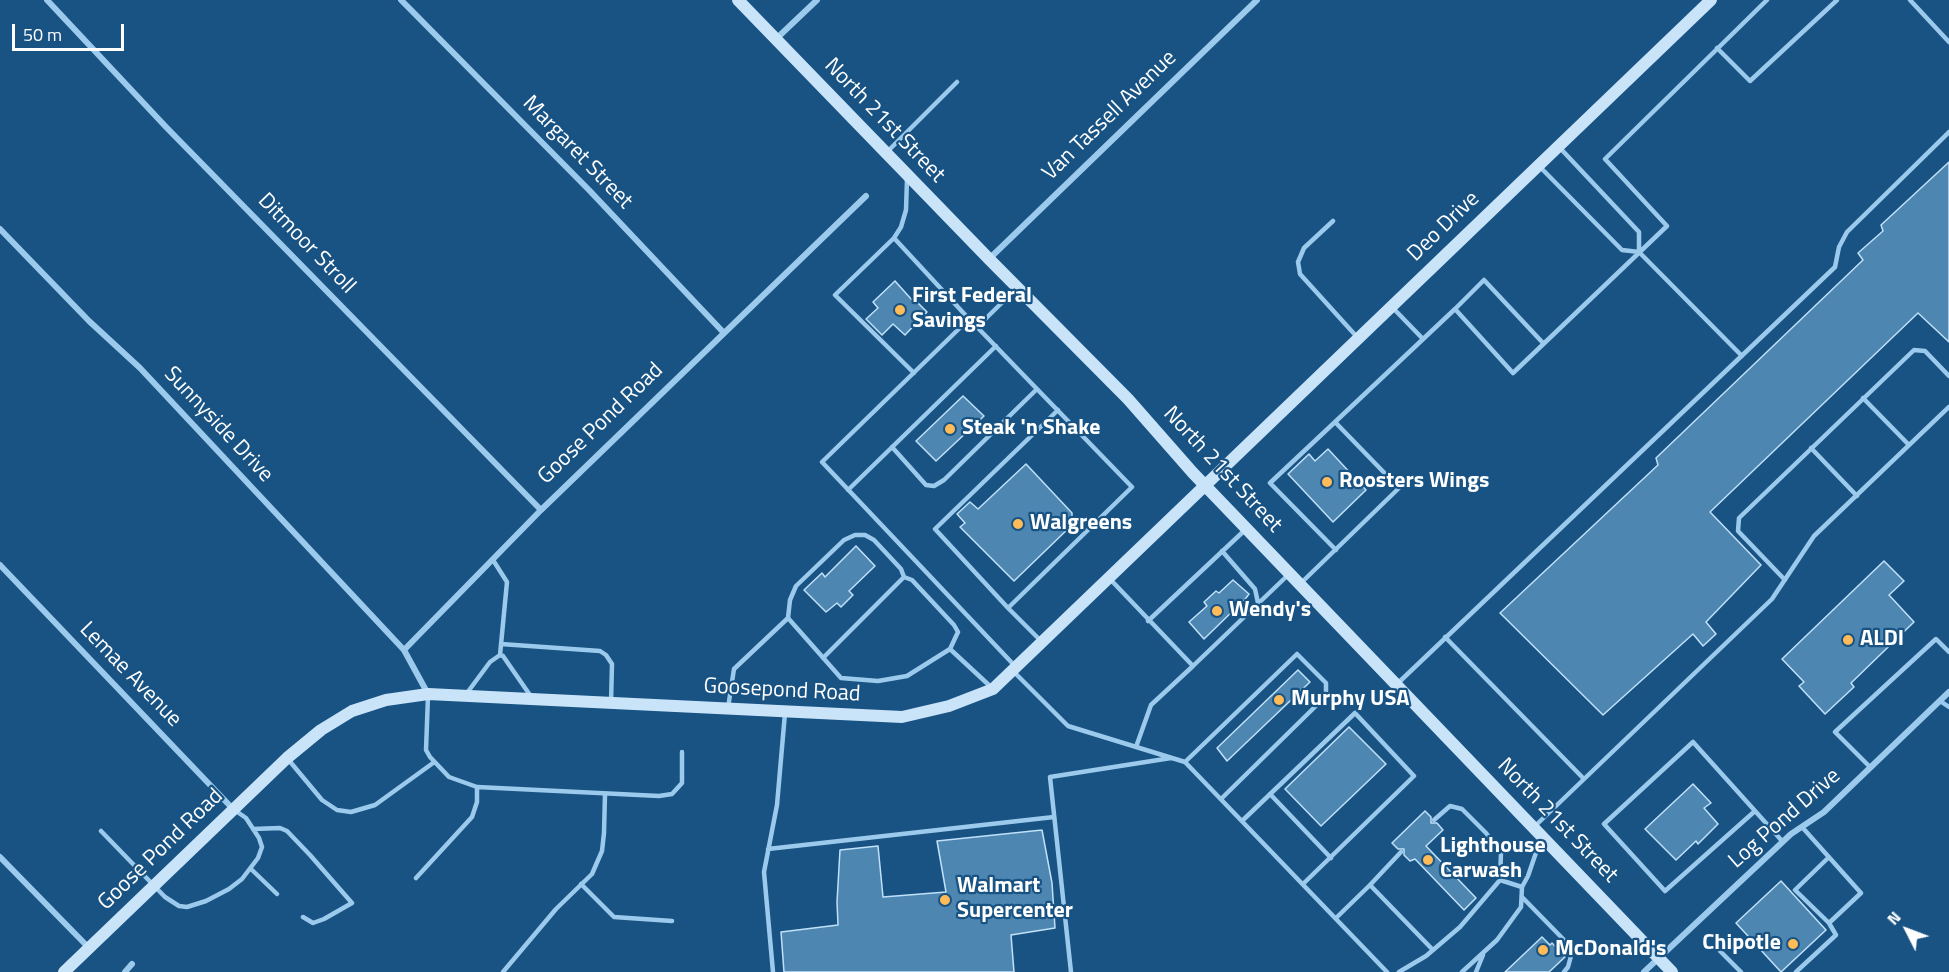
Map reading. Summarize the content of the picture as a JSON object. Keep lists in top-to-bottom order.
{
  "streets": {
    "street": [
      "Van Tassell Avenue",
      "North 21st Street",
      "Margaret Street",
      "Deo Drive",
      "Ditmoor Stroll",
      "Goose Pond Road",
      "Sunnyside Drive",
      "Lemae Avenue",
      "Goosepond Road",
      "Log Pond Drive"
    ]
  },
  "crossings": [
    ["Van Tassell Avenue", "North 21st Street"],
    ["North 21st Street", "Deo Drive"],
    ["North 21st Street", "Goosepond Road"],
    ["North 21st Street", "Log Pond Drive"],
    ["Margaret Street", "Goose Pond Road"],
    ["Deo Drive", "Goosepond Road"],
    ["Ditmoor Stroll", "Goose Pond Road"],
    ["Goose Pond Road", "Sunnyside Drive"],
    ["Goose Pond Road", "Lemae Avenue"],
    ["Goose Pond Road", "Goosepond Road"]
  ],
  "places": [
    "First Federal Savings",
    "Steak 'n Shake",
    "Roosters Wings",
    "Walgreens",
    "Wendy's",
    "ALDI",
    "Murphy USA",
    "Lighthouse Carwash",
    "Walmart Supercenter",
    "Chipotle",
    "McDonald's"
  ],
  "scale_bar": "50 m",
  "north": "top left"
}
